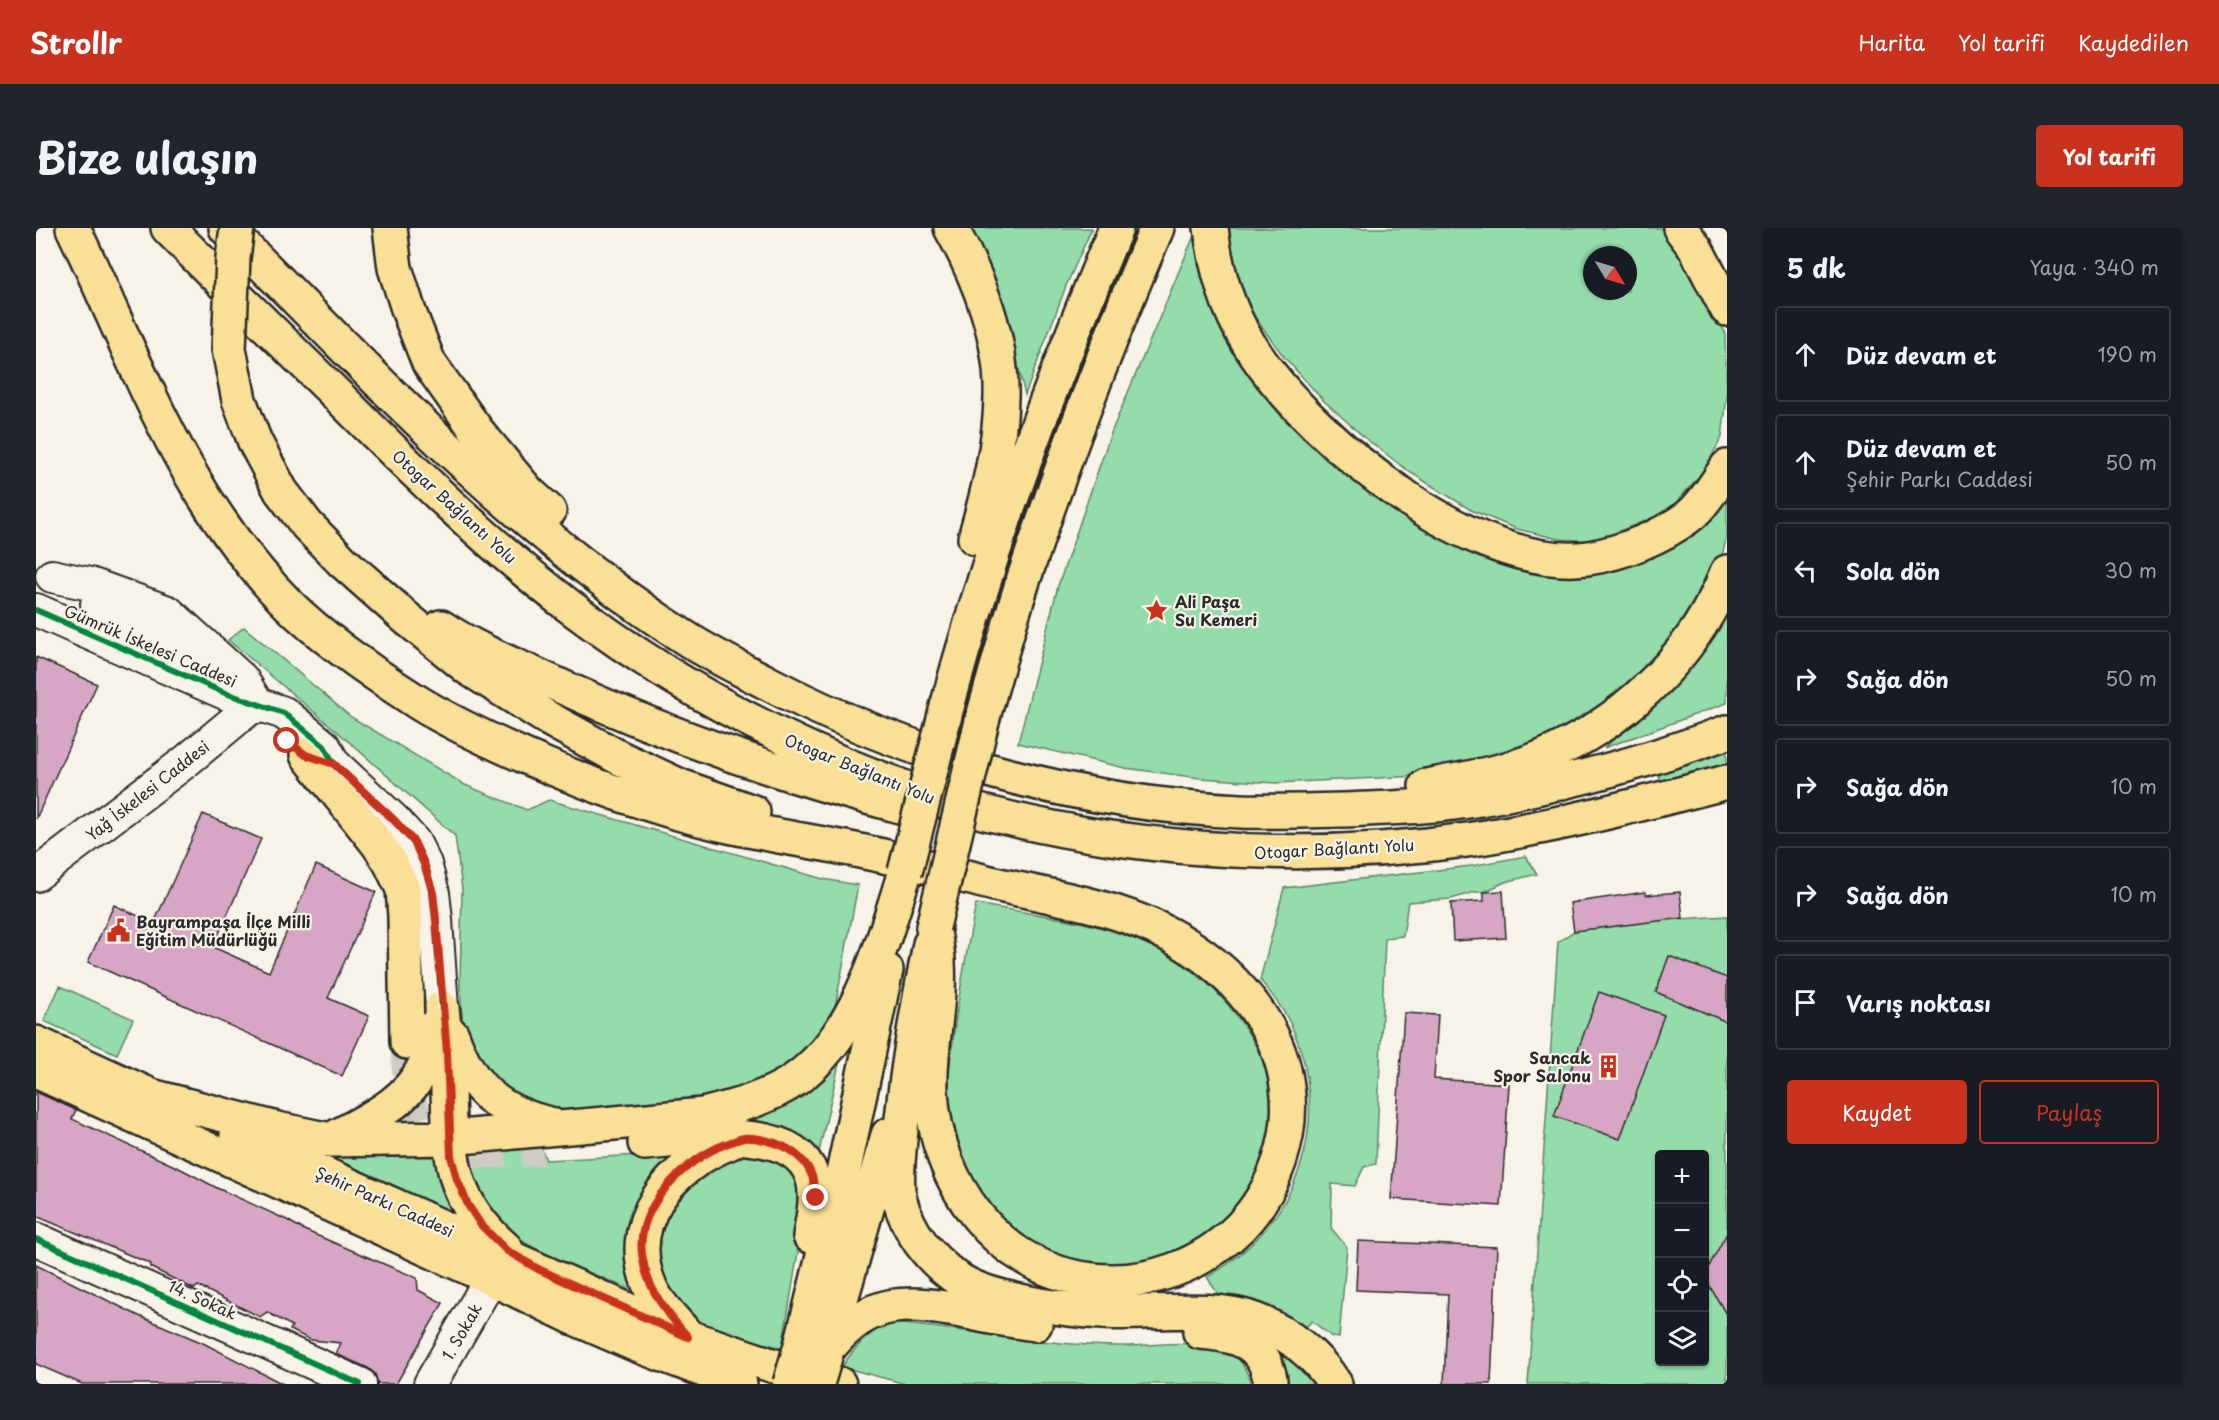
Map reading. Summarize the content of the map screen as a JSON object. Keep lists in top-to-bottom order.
{
  "streets": {
    "main road": ["Otogar Bağlantı Yolu", "Şehir Parkı Caddesi"],
    "street": [
      "Gümrük İskelesi Caddesi",
      "Yağ İskelesi Caddesi",
      "14. Sokak",
      "1. Sokak"
    ]
  },
  "crossings": [
    ["Gümrük İskelesi Caddesi", "Yağ İskelesi Caddesi"],
    ["Şehir Parkı Caddesi", "1. Sokak"]
  ],
  "places": {
    "place": ["Ali Paşa Su Kemeri"],
    "public building": ["Bayrampaşa İlçe Milli Eğitim Müdürlüğü"],
    "building": ["Sancak Spor Salonu"]
  },
  "north": "bottom right",
  "page": {
    "header": "Strollr",
    "nav": ["Harita", "Yol tarifi", "Kaydedilen"],
    "title": "Bize ulaşın",
    "buttons": [
      "Yol tarifi",
      ["Kaydet", "Paylaş"]
    ],
    "heading": ["5 dk", "Yaya · 340 m"],
    "list": [
      ["Düz devam et", "190 m"],
      ["Düz devam et", "Şehir Parkı Caddesi", "50 m"],
      ["Sola dön", "30 m"],
      ["Sağa dön", "50 m"],
      ["Sağa dön", "10 m"],
      ["Sağa dön", "10 m"],
      "Varış noktası"
    ],
    "map_buttons": ["+", "−"]
  }
}
